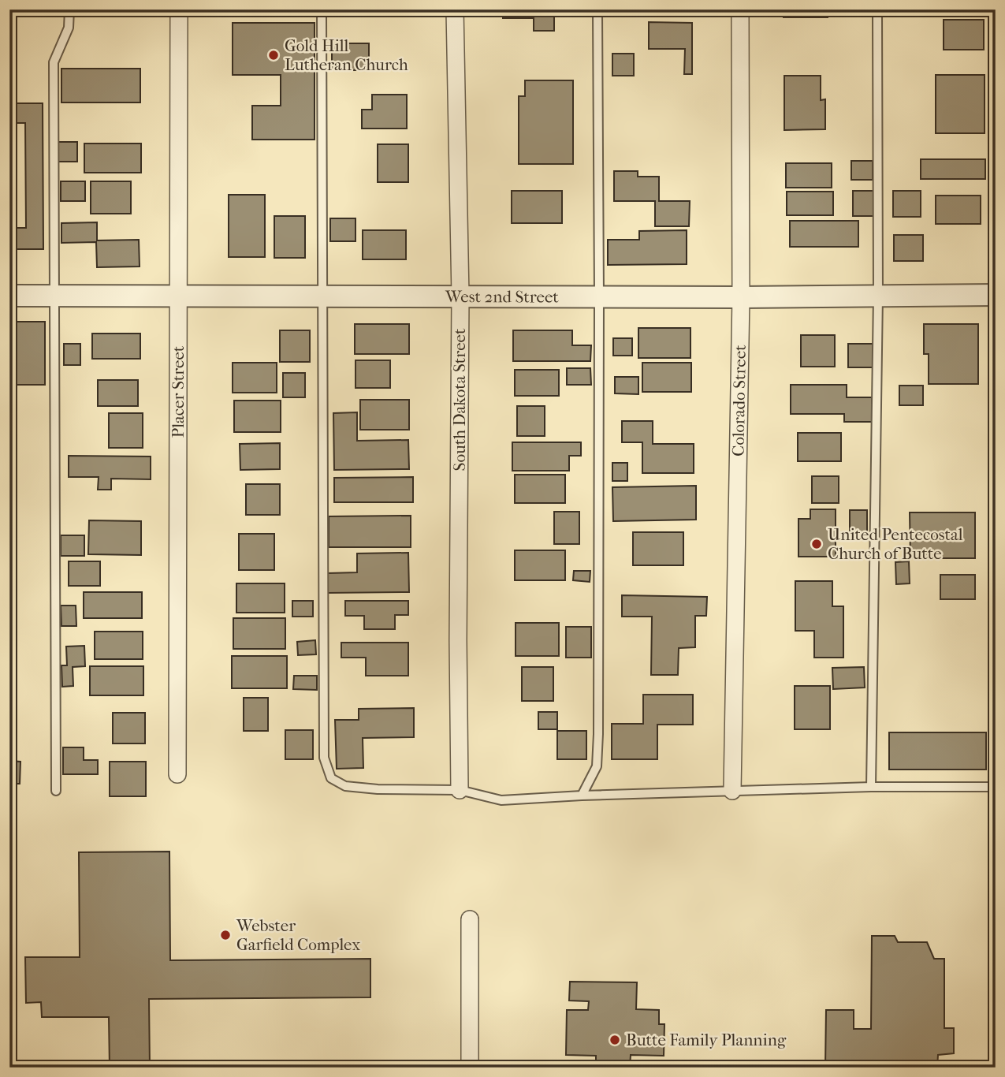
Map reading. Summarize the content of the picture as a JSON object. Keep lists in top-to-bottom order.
{
  "streets": {
    "street": [
      "West 2nd Street",
      "Placer Street",
      "South Dakota Street",
      "Colorado Street"
    ]
  },
  "crossings": [
    ["West 2nd Street", "Placer Street"],
    ["West 2nd Street", "South Dakota Street"],
    ["West 2nd Street", "Colorado Street"]
  ],
  "places": [
    "Gold Hill Lutheran Church",
    "United Pentecostal Church of Butte",
    "Webster Garfield Complex",
    "Butte Family Planning"
  ]
}
